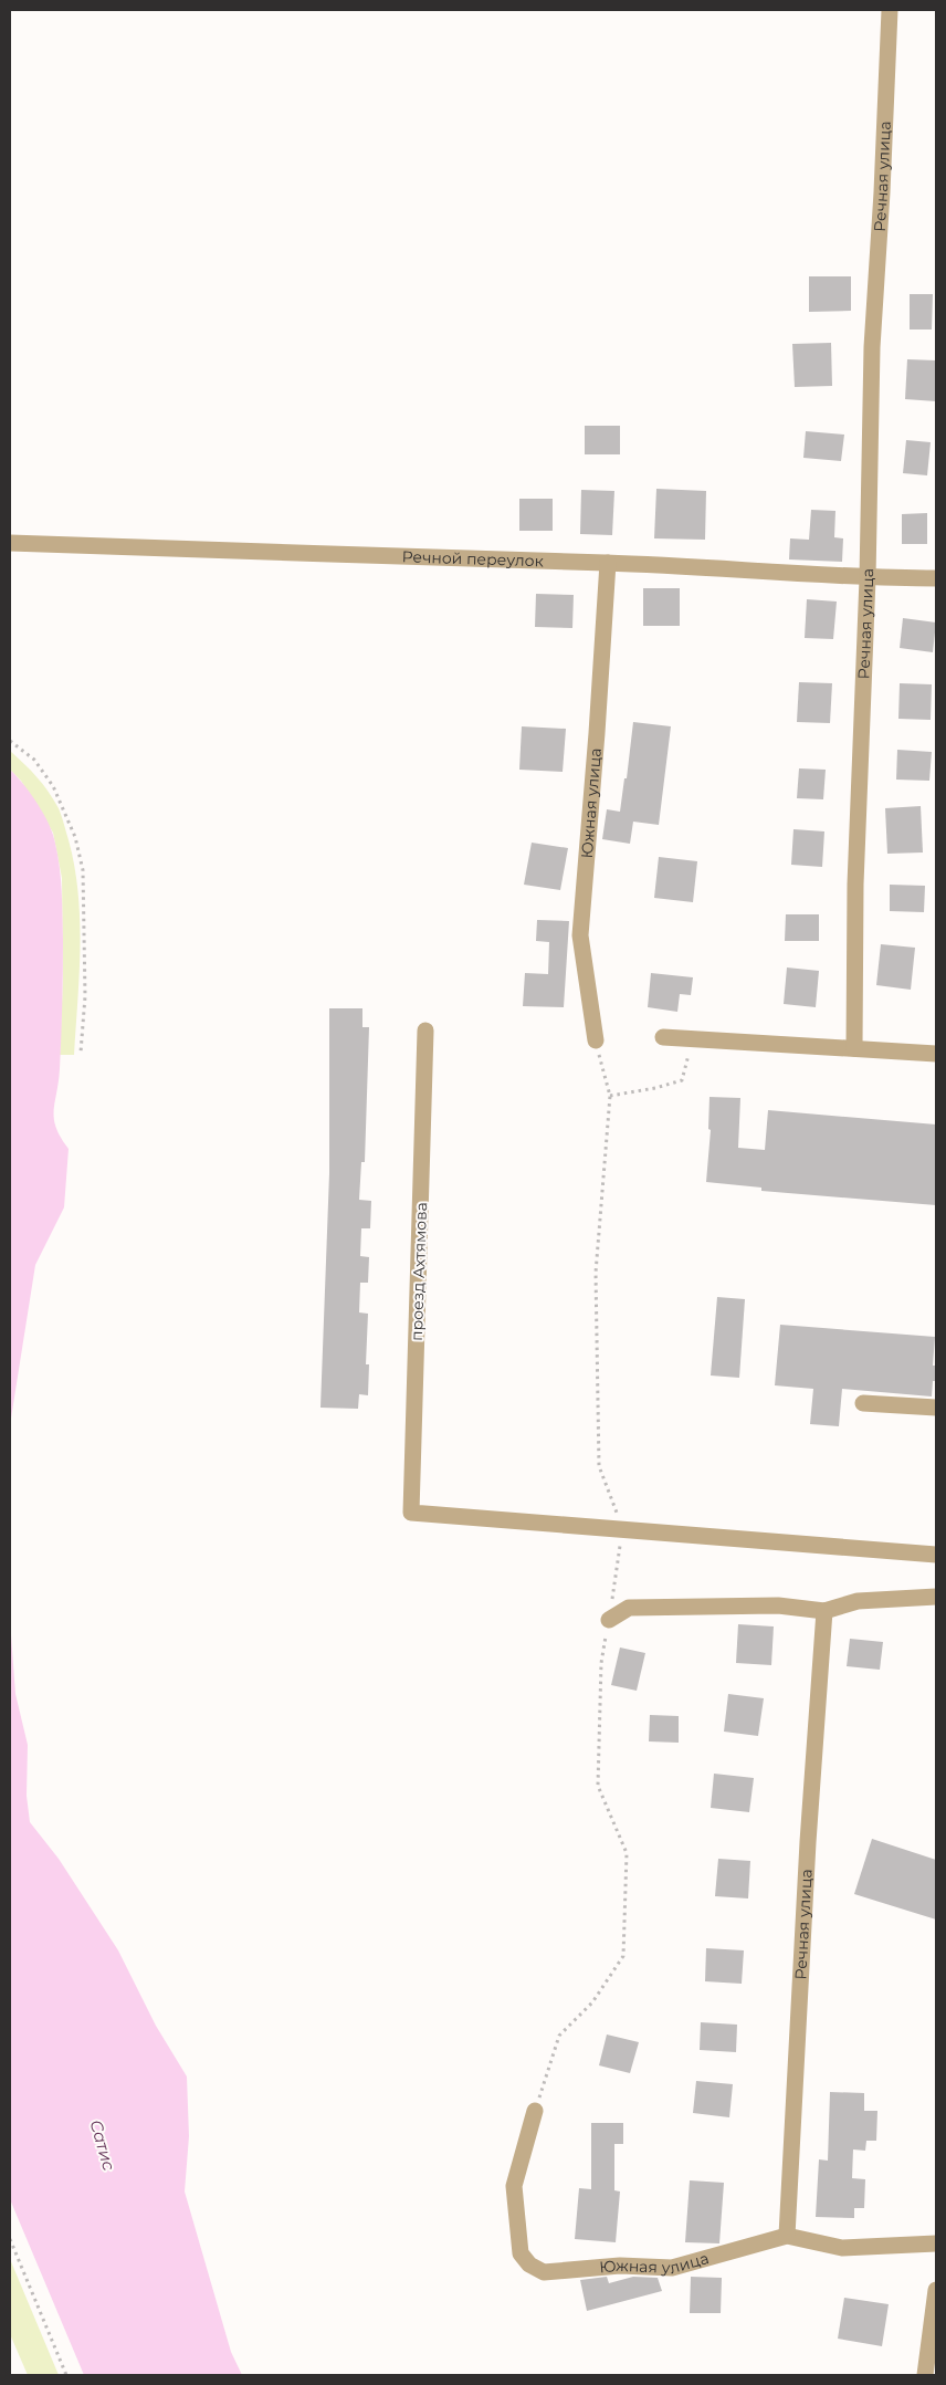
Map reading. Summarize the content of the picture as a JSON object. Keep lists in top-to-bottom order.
{
  "streets": {
    "street": [
      "Речная улица",
      "Речной переулок",
      "Южная улица",
      "проезд Ахтямова"
    ]
  },
  "crossings": [
    ["Речная улица", "Речной переулок"],
    ["Речная улица", "Южная улица"],
    ["Речной переулок", "Южная улица"]
  ],
  "water": ["Сатис"]
}
